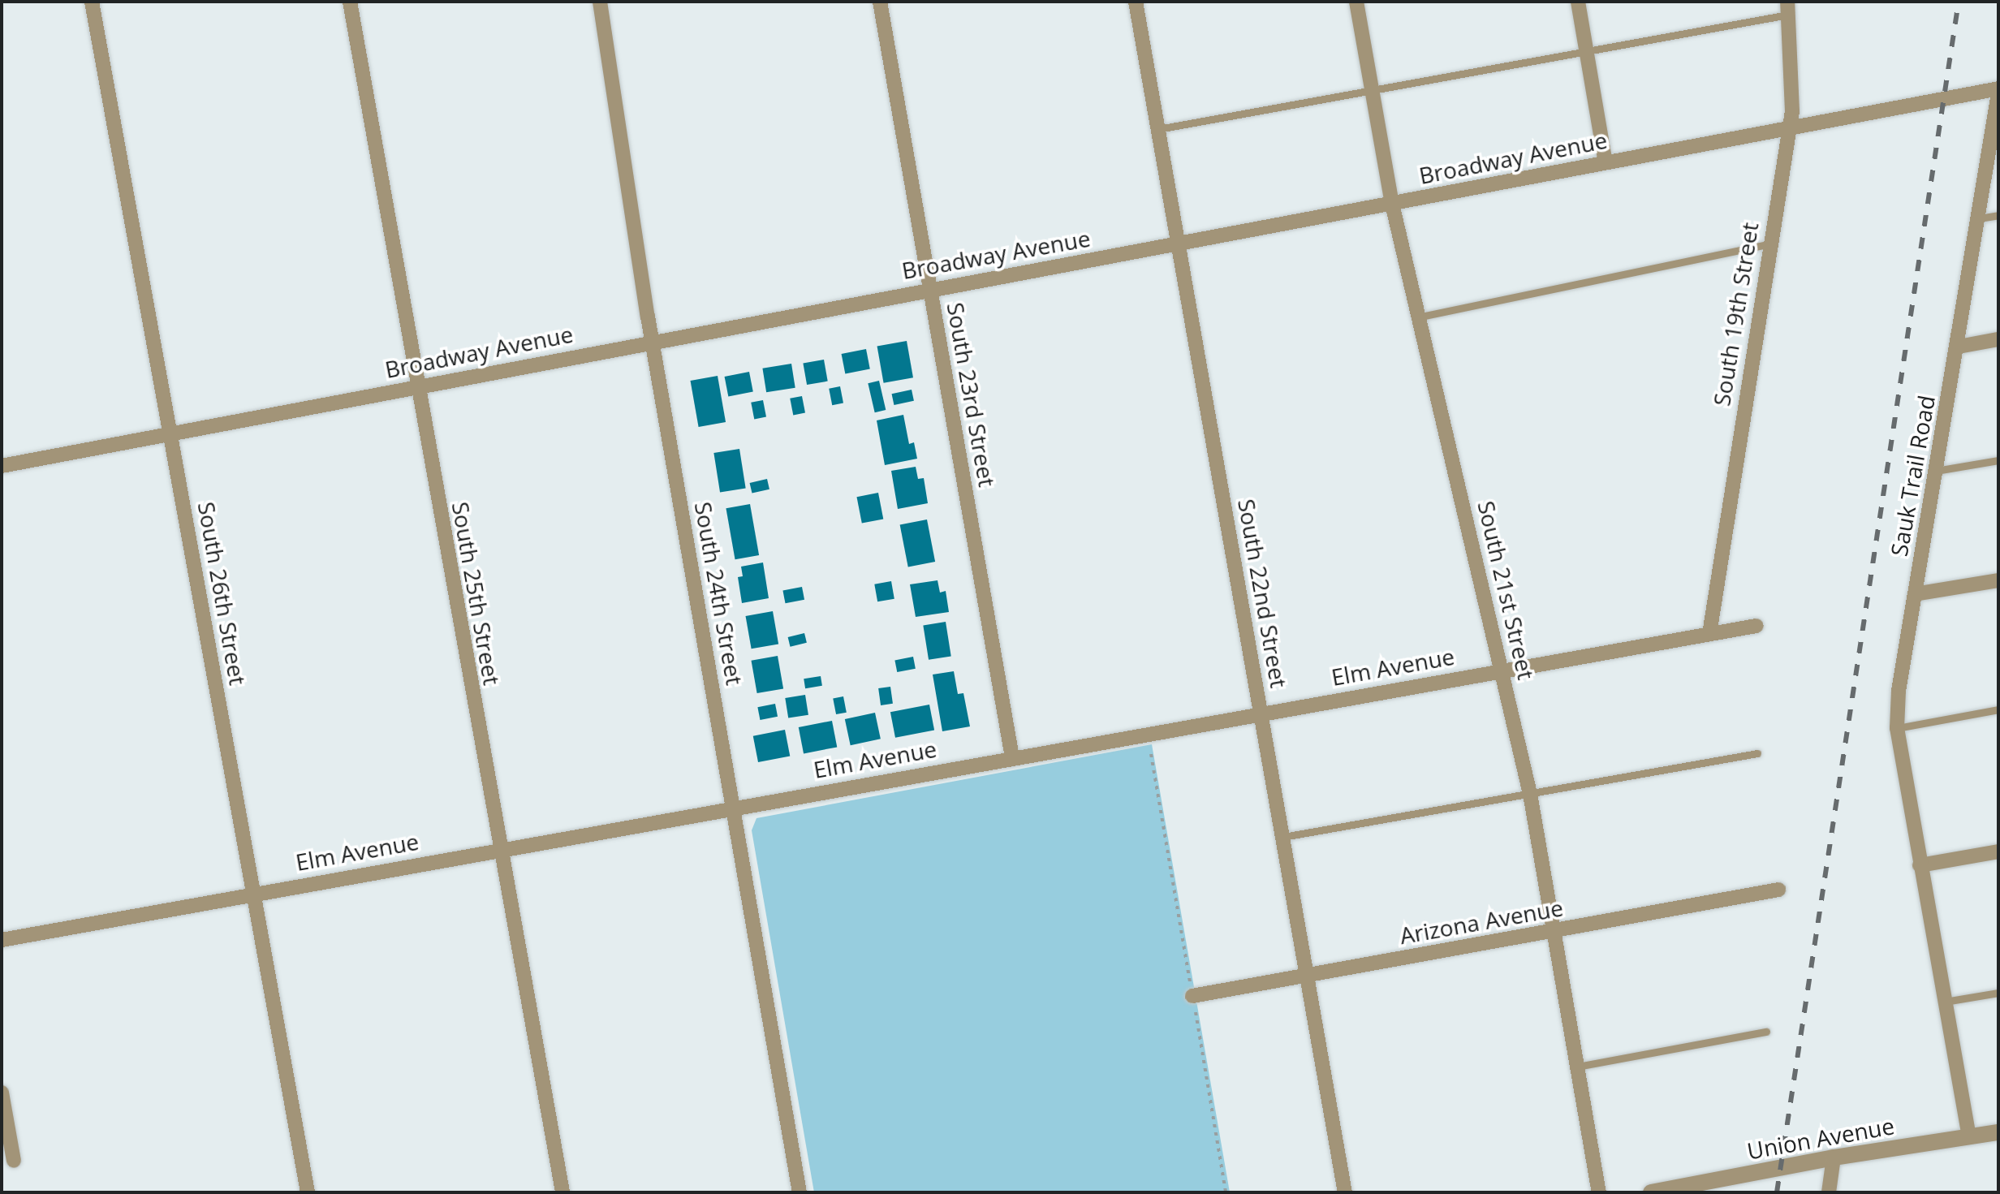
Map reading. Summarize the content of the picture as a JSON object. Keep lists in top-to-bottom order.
{
  "streets": {
    "street": [
      "Broadway Avenue",
      "South 19th Street",
      "South 23rd Street",
      "Sauk Trail Road",
      "South 21st Street",
      "South 26th Street",
      "South 25th Street",
      "South 24th Street",
      "South 22nd Street",
      "Elm Avenue",
      "Arizona Avenue",
      "Union Avenue"
    ]
  },
  "crossings": [
    ["Broadway Avenue", "South 19th Street"],
    ["Broadway Avenue", "South 23rd Street"],
    ["Broadway Avenue", "Sauk Trail Road"],
    ["Broadway Avenue", "South 21st Street"],
    ["Broadway Avenue", "South 26th Street"],
    ["Broadway Avenue", "South 25th Street"],
    ["Broadway Avenue", "South 24th Street"],
    ["Broadway Avenue", "South 22nd Street"],
    ["South 19th Street", "Elm Avenue"],
    ["South 23rd Street", "Elm Avenue"],
    ["South 21st Street", "Elm Avenue"],
    ["South 21st Street", "Arizona Avenue"],
    ["South 26th Street", "Elm Avenue"],
    ["South 25th Street", "Elm Avenue"],
    ["South 24th Street", "Elm Avenue"],
    ["South 22nd Street", "Elm Avenue"],
    ["South 22nd Street", "Arizona Avenue"]
  ]
}
